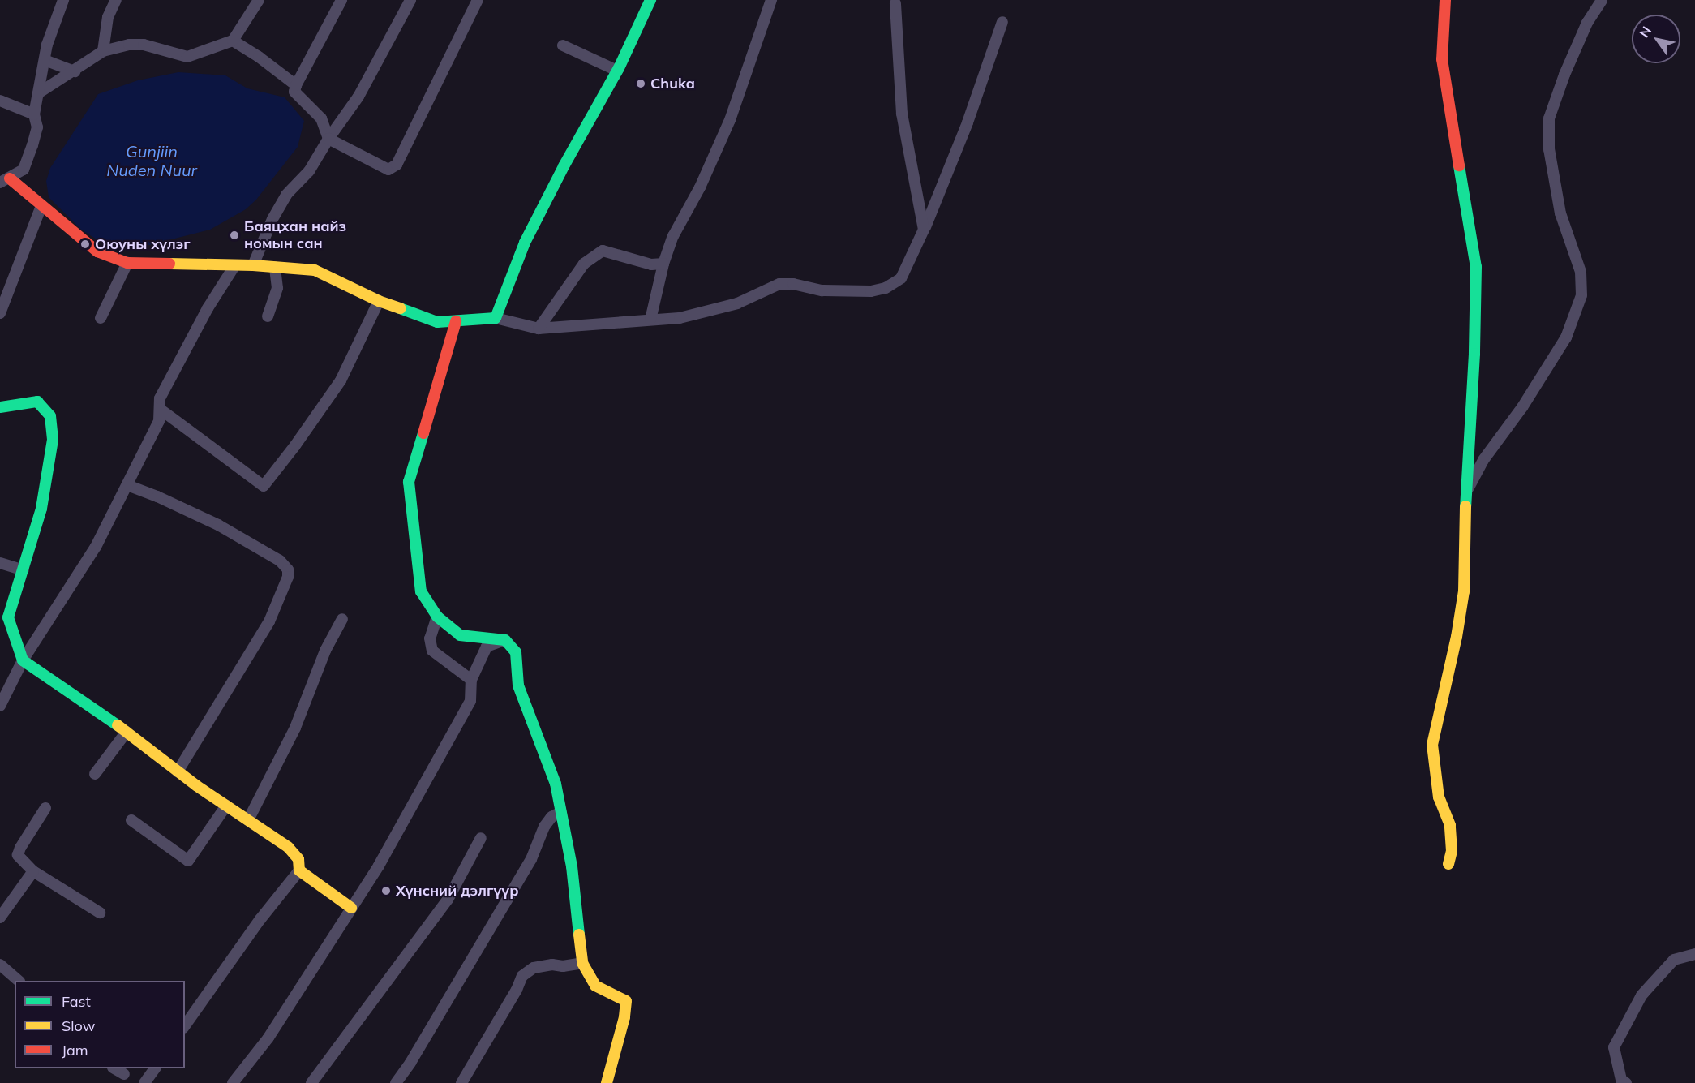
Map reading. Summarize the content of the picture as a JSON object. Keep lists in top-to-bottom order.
{
  "water": ["Gunjiin Nuden Nuur"],
  "places": [
    "Chuka",
    "Баяцхан найз номын сан",
    "Оюуны хүлэг",
    "Хүнсний дэлгүүр"
  ],
  "legend": ["Fast", "Slow", "Jam"],
  "north": "top left"
}
